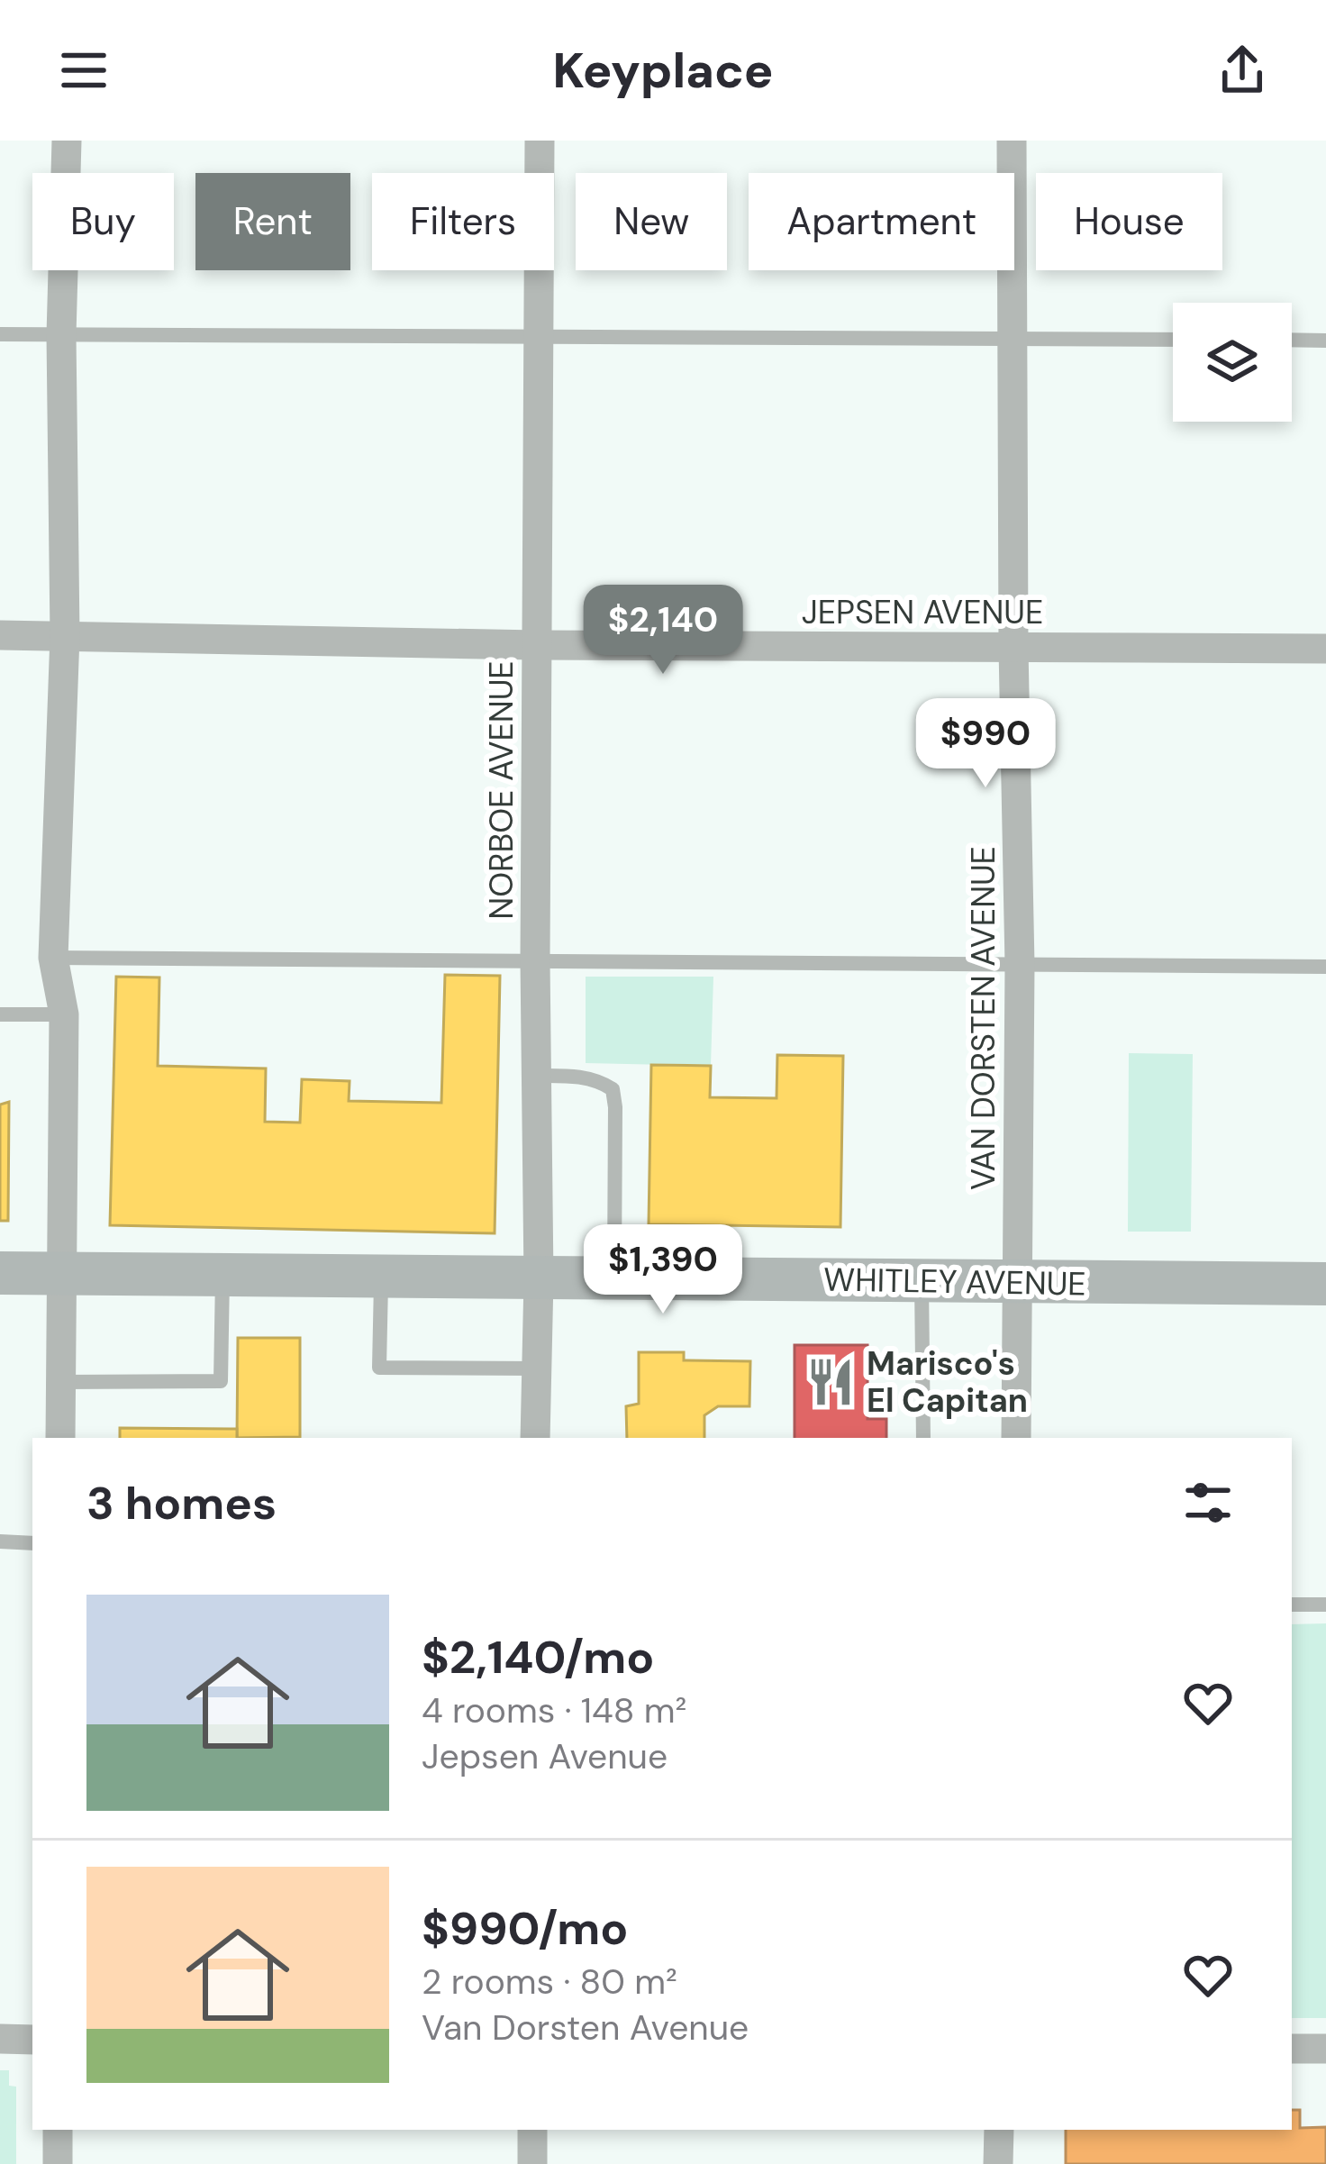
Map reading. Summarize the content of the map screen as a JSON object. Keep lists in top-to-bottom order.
{
  "streets": {
    "street": [
      "JEPSEN AVENUE",
      "NORBOE AVENUE",
      "VAN DORSTEN AVENUE",
      "WHITLEY AVENUE"
    ]
  },
  "crossings": [
    ["JEPSEN AVENUE", "NORBOE AVENUE"],
    ["JEPSEN AVENUE", "VAN DORSTEN AVENUE"],
    ["NORBOE AVENUE", "WHITLEY AVENUE"],
    ["VAN DORSTEN AVENUE", "WHITLEY AVENUE"]
  ],
  "places": {
    "restaurant": ["Marisco's El Capitan"]
  },
  "page": {
    "header": "Keyplace",
    "chip": [
      "Buy",
      "Rent",
      "Filters",
      "New",
      "Apartment",
      "House"
    ],
    "price": ["$2,140", "$990", "$1,390"],
    "heading": "3 homes",
    "list": [
      {
        "name": "$2,140/mo",
        "note": "4 rooms · 148 m² · Jepsen Avenue"
      },
      {
        "name": "$990/mo",
        "note": "2 rooms · 80 m² · Van Dorsten Avenue"
      }
    ]
  }
}
